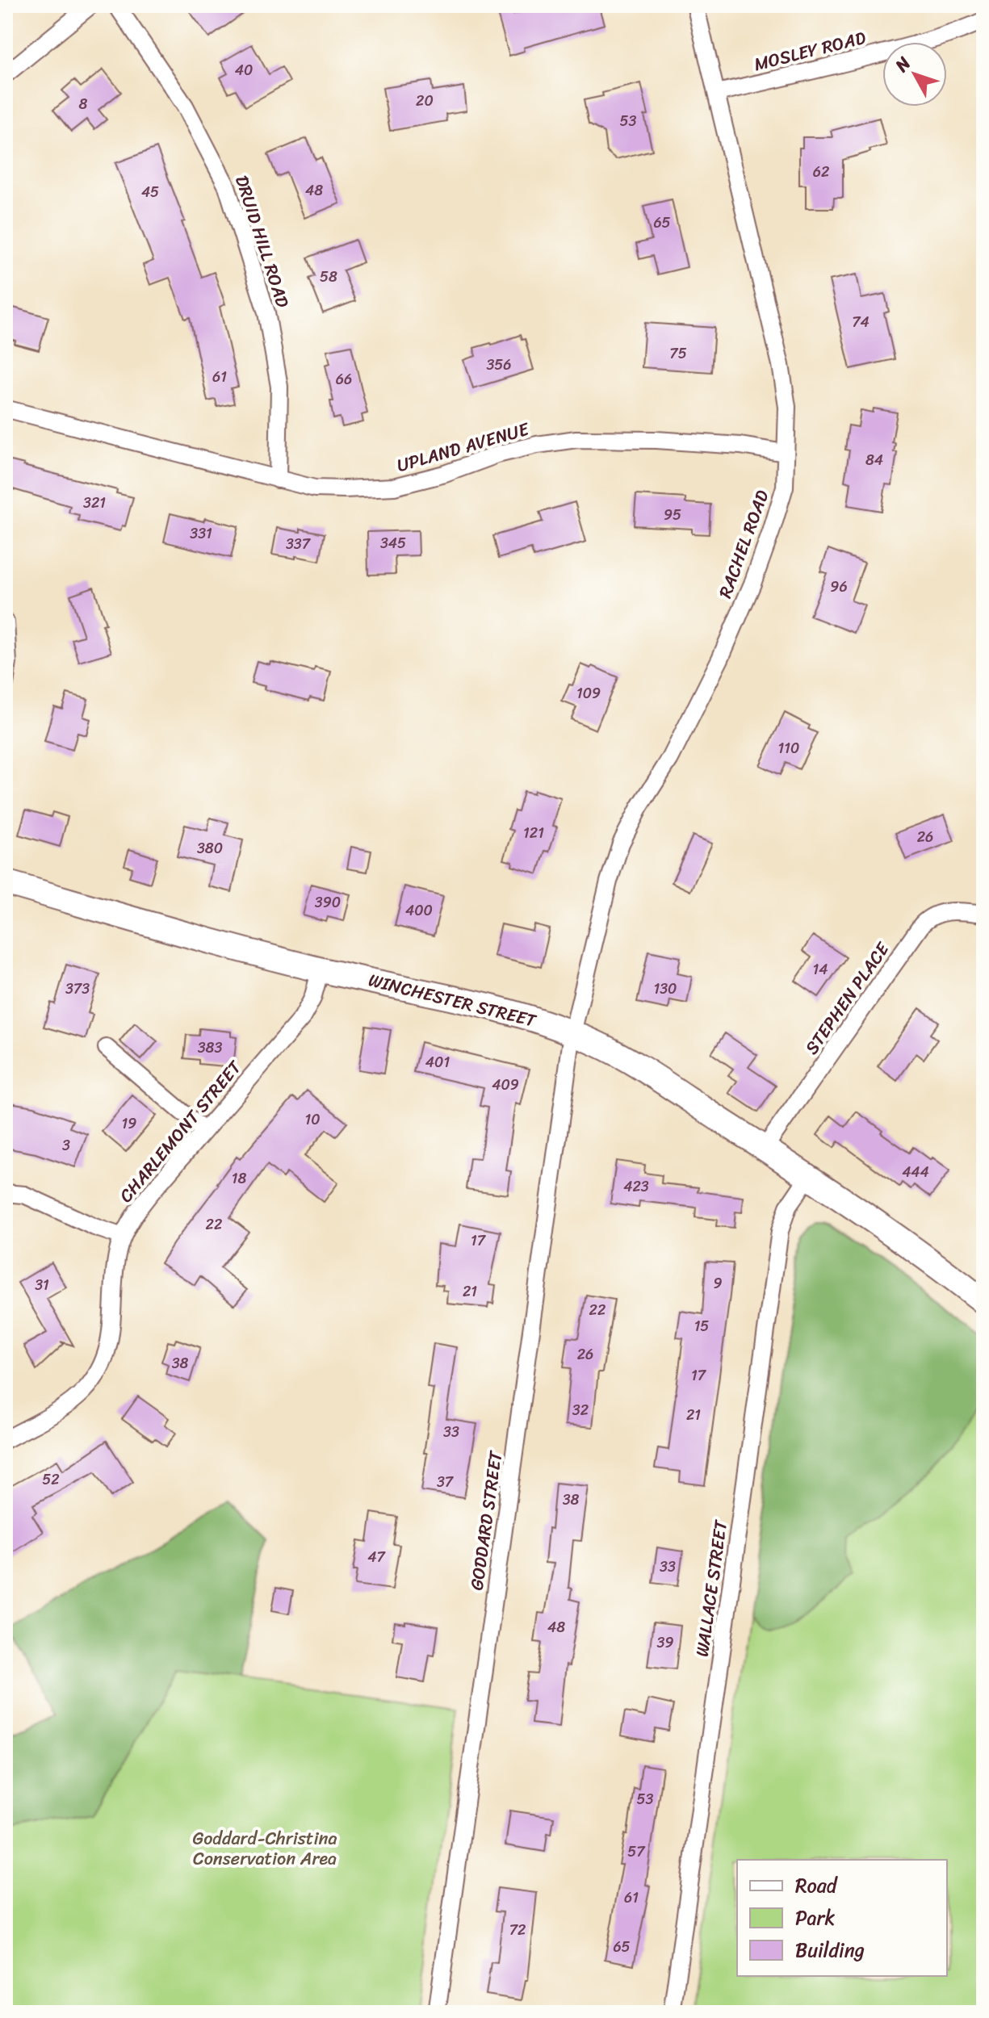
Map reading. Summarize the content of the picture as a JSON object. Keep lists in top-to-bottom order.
{
  "streets": {
    "street": [
      "MOSLEY ROAD",
      "DRUID HILL ROAD",
      "UPLAND AVENUE",
      "RACHEL ROAD",
      "STEPHEN PLACE",
      "WINCHESTER STREET",
      "CHARLEMONT STREET",
      "GODDARD STREET",
      "WALLACE STREET"
    ]
  },
  "crossings": [
    ["MOSLEY ROAD", "RACHEL ROAD"],
    ["DRUID HILL ROAD", "UPLAND AVENUE"],
    ["UPLAND AVENUE", "RACHEL ROAD"],
    ["RACHEL ROAD", "WINCHESTER STREET"],
    ["RACHEL ROAD", "GODDARD STREET"],
    ["STEPHEN PLACE", "WINCHESTER STREET"],
    ["WINCHESTER STREET", "CHARLEMONT STREET"],
    ["WINCHESTER STREET", "GODDARD STREET"],
    ["WINCHESTER STREET", "WALLACE STREET"]
  ],
  "parks": ["Goddard-Christina Conservation Area"],
  "house_numbers": [
    "40",
    "20",
    "8",
    "53",
    "62",
    "48",
    "45",
    "65",
    "58",
    "74",
    "75",
    "356",
    "61",
    "66",
    "84",
    "321",
    "95",
    "331",
    "345",
    "337",
    "96",
    "109",
    "110",
    "121",
    "26",
    "380",
    "390",
    "400",
    "14",
    "373",
    "130",
    "383",
    "401",
    "409",
    "10",
    "19",
    "3",
    "444",
    "18",
    "423",
    "22",
    "17",
    "9",
    "31",
    "21",
    "22",
    "15",
    "26",
    "38",
    "17",
    "32",
    "21",
    "33",
    "52",
    "37",
    "38",
    "47",
    "33",
    "48",
    "39",
    "53",
    "57",
    "61",
    "72",
    "65"
  ],
  "legend": ["Road", "Park", "Building"],
  "north": "top left"
}
